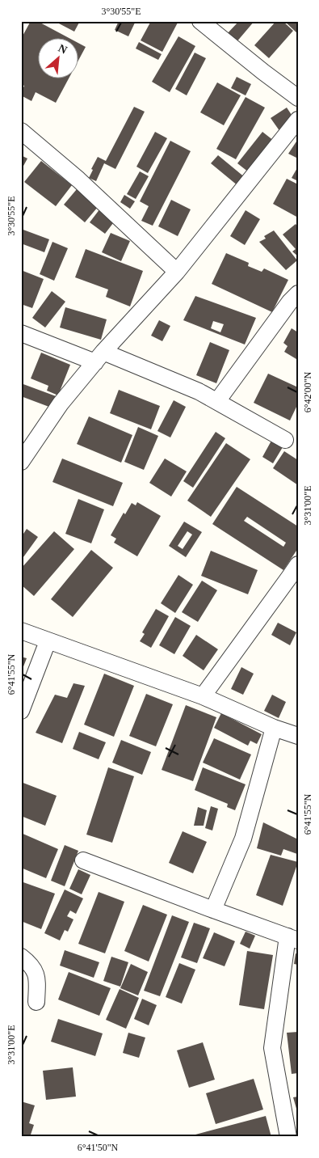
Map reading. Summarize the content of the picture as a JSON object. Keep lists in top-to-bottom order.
{
  "north": "top right",
  "coordinates": [
    "3°30'55\"E",
    "6°42'00\"N",
    "3°31'00\"E",
    "6°41'55\"N",
    "6°41'50\"N"
  ]
}
